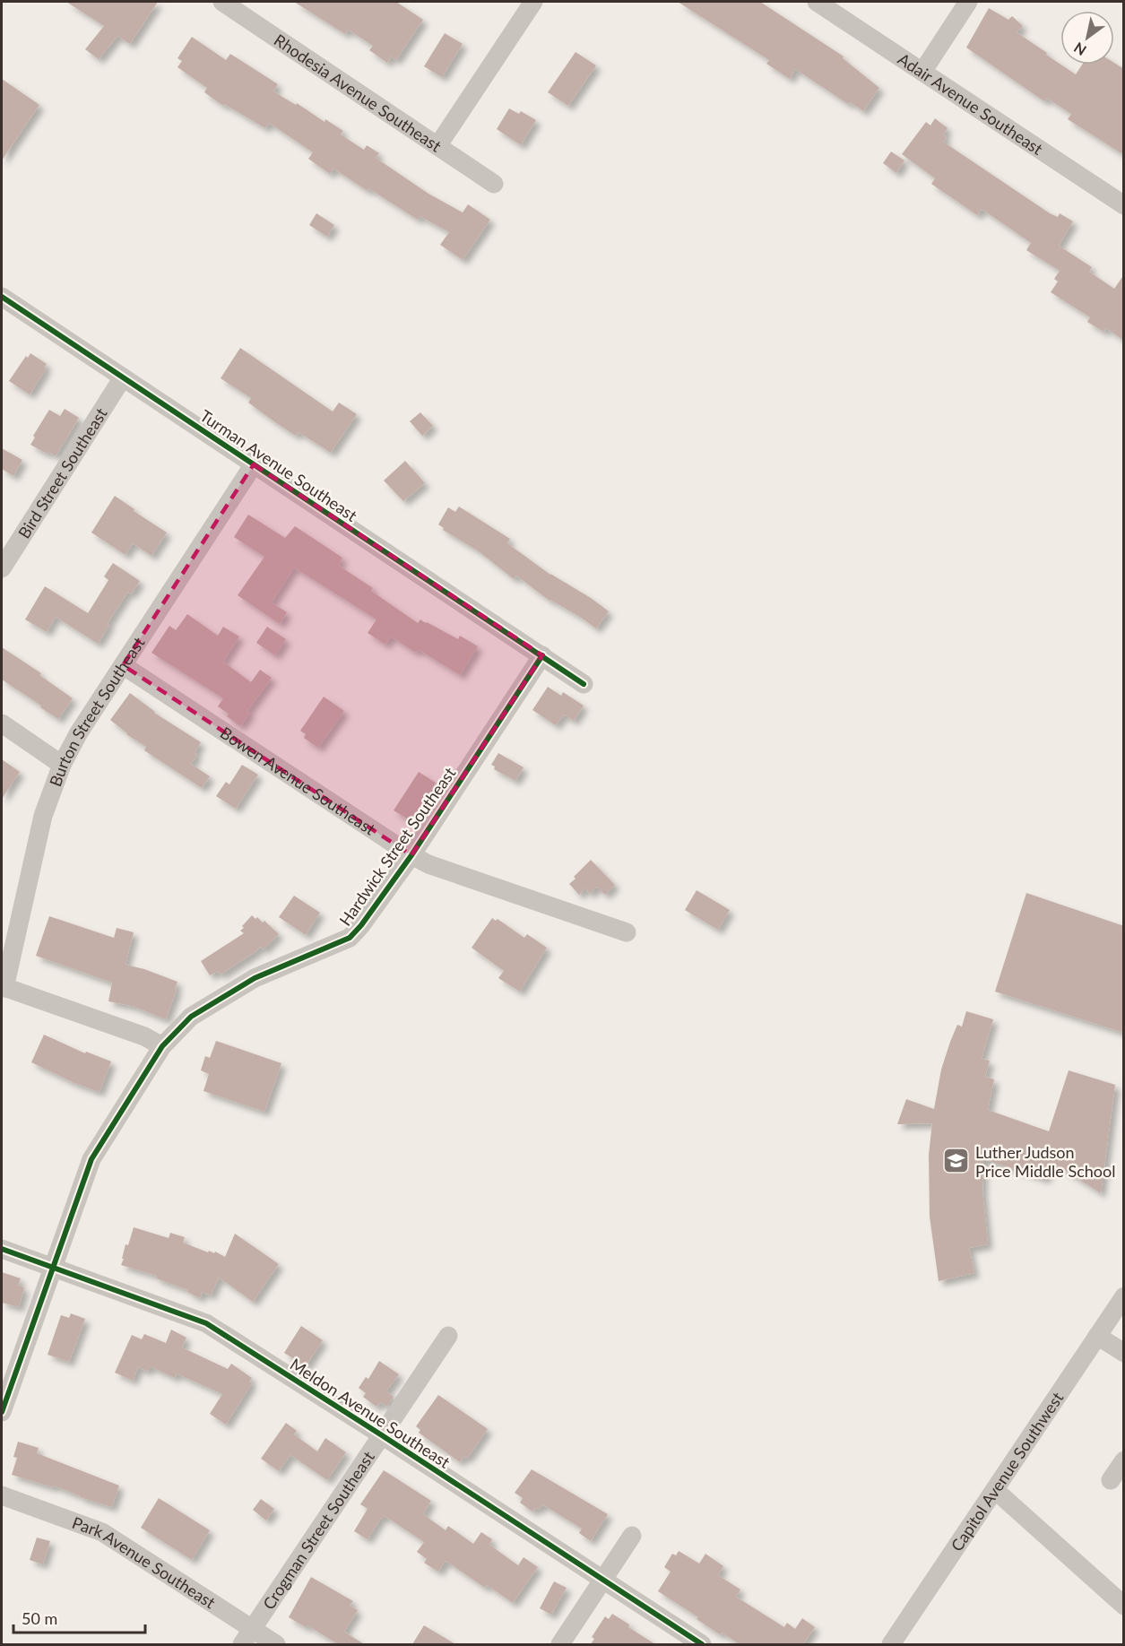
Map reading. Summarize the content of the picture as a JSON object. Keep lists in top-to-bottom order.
{
  "streets": {
    "street": [
      "Rhodesia Avenue Southeast",
      "Adair Avenue Southeast",
      "Turman Avenue Southeast",
      "Bird Street Southeast",
      "Burton Street Southeast",
      "Bowen Avenue Southeast",
      "Hardwick Street Southeast",
      "Meldon Avenue Southeast",
      "Capitol Avenue Southwest",
      "Crogman Street Southeast",
      "Park Avenue Southeast"
    ]
  },
  "crossings": [
    ["Turman Avenue Southeast", "Bird Street Southeast"],
    ["Turman Avenue Southeast", "Burton Street Southeast"],
    ["Turman Avenue Southeast", "Hardwick Street Southeast"],
    ["Burton Street Southeast", "Bowen Avenue Southeast"],
    ["Bowen Avenue Southeast", "Hardwick Street Southeast"],
    ["Hardwick Street Southeast", "Meldon Avenue Southeast"],
    ["Meldon Avenue Southeast", "Crogman Street Southeast"],
    ["Crogman Street Southeast", "Park Avenue Southeast"]
  ],
  "places": {
    "school or university": ["Luther Judson Price Middle School"]
  },
  "scale_bar": "50 m",
  "north": "bottom left"
}
